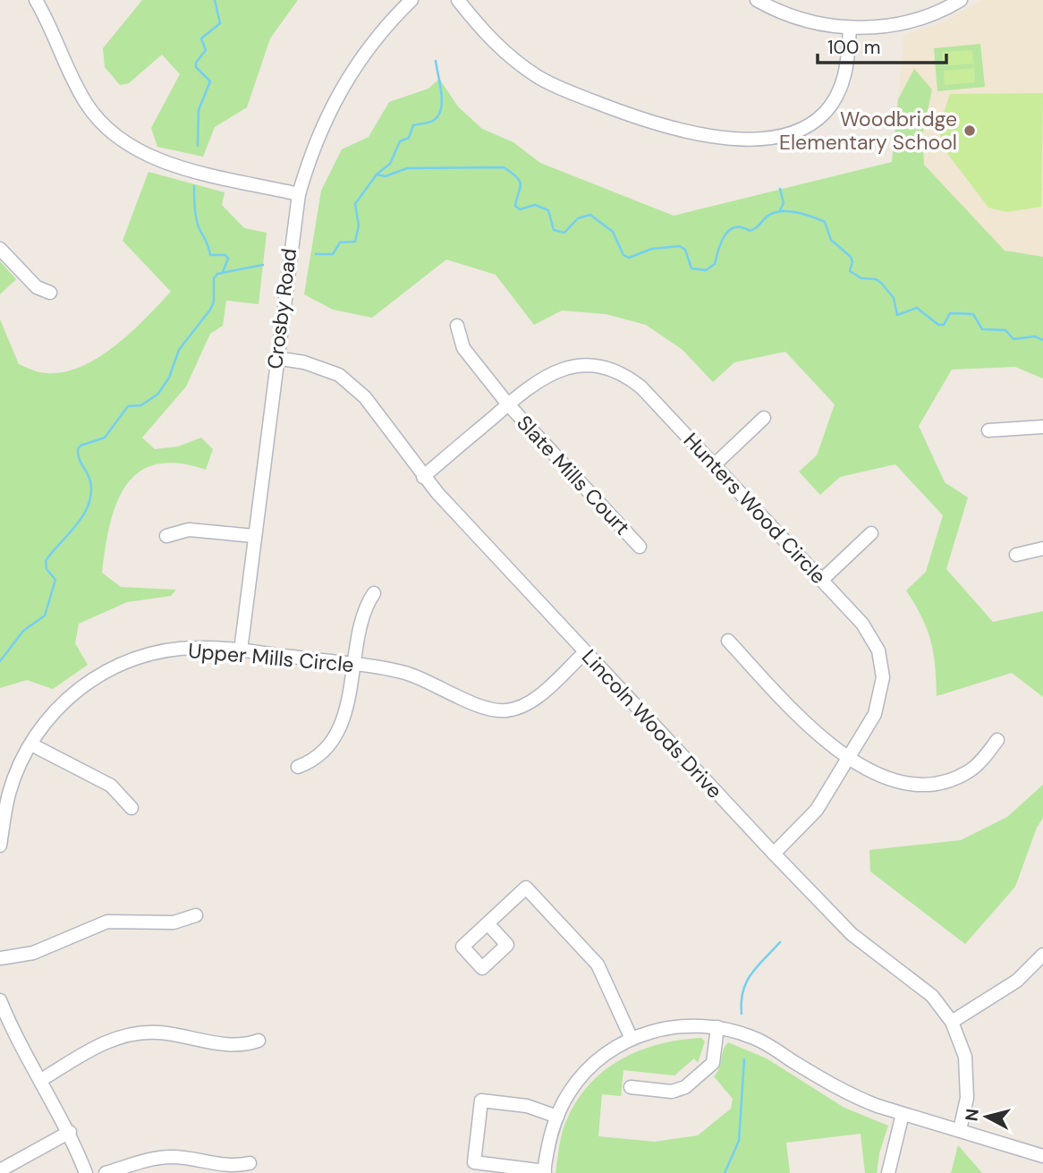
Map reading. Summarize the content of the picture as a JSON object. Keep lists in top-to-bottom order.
{
  "streets": {
    "street": [
      "Crosby Road",
      "Slate Mills Court",
      "Hunters Wood Circle",
      "Upper Mills Circle",
      "Lincoln Woods Drive"
    ]
  },
  "crossings": [
    ["Crosby Road", "Upper Mills Circle"],
    ["Crosby Road", "Lincoln Woods Drive"],
    ["Slate Mills Court", "Hunters Wood Circle"],
    ["Hunters Wood Circle", "Lincoln Woods Drive"],
    ["Upper Mills Circle", "Lincoln Woods Drive"]
  ],
  "places": ["Woodbridge Elementary School"],
  "scale_bar": "100 m",
  "north": "left"
}
